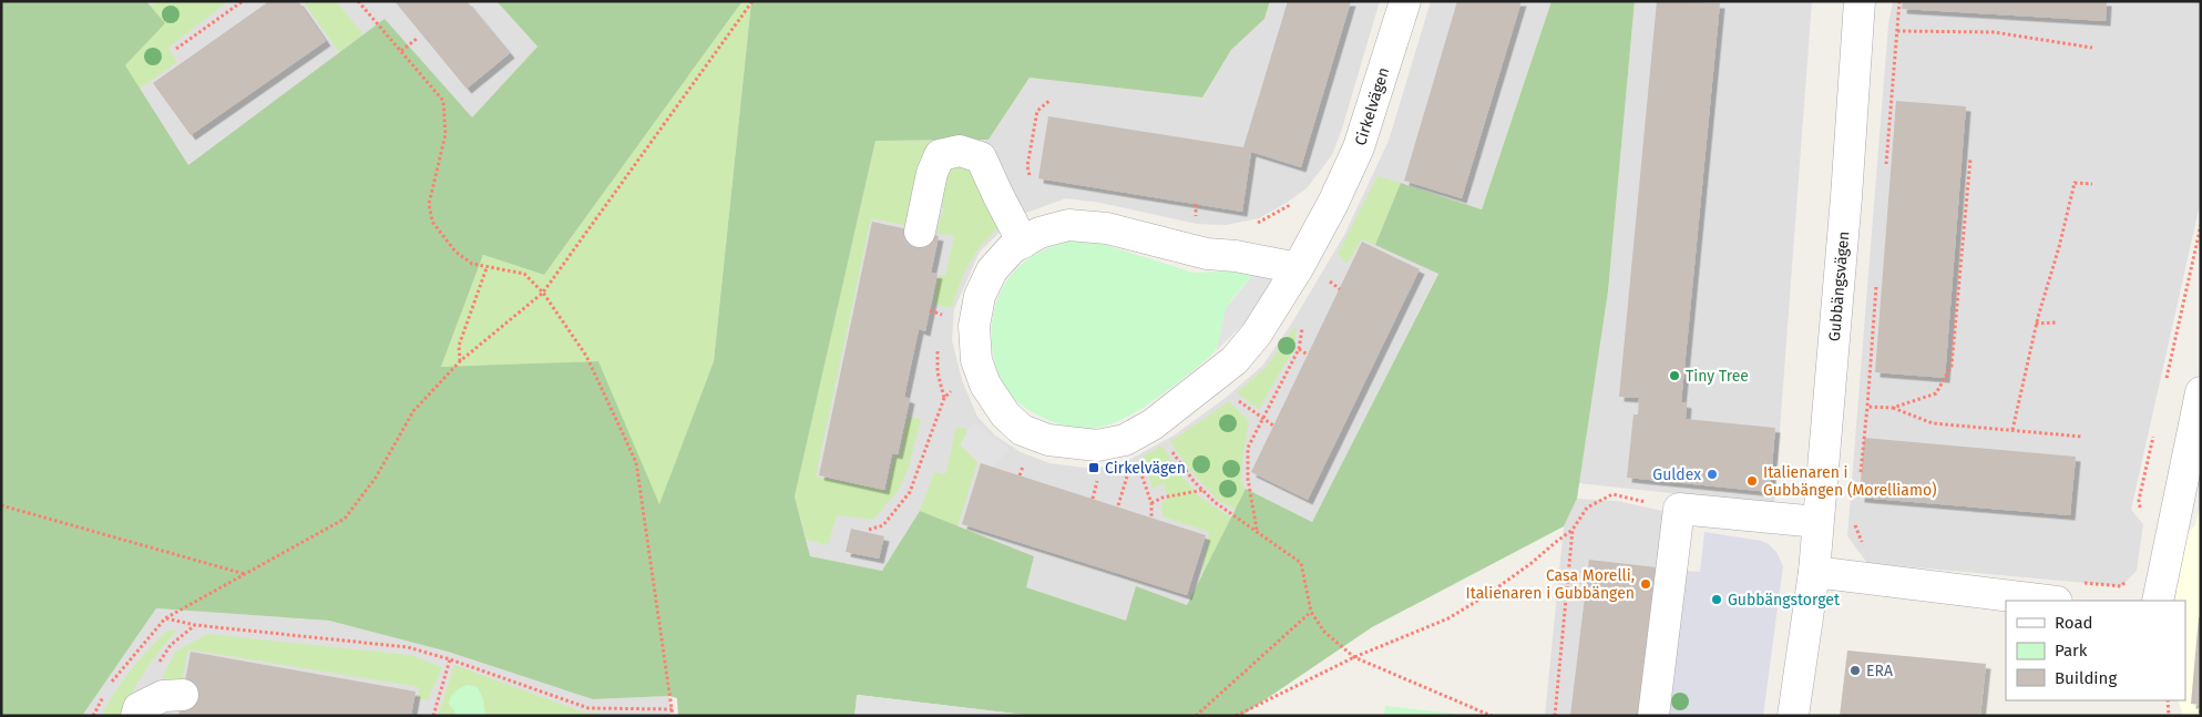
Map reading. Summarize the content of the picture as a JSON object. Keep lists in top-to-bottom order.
{
  "streets": {
    "street": ["Cirkelvägen", "Gubbängsvägen"]
  },
  "places": {
    "other": [
      "Tiny Tree",
      "Guldex",
      "Italienaren i Gubbängen (Morelliamo)",
      "Casa Morelli, Italienaren i Gubbängen",
      "Gubbängstorget",
      "ERA"
    ],
    "transit": ["Cirkelvägen"]
  },
  "legend": ["Road", "Park", "Building"]
}
